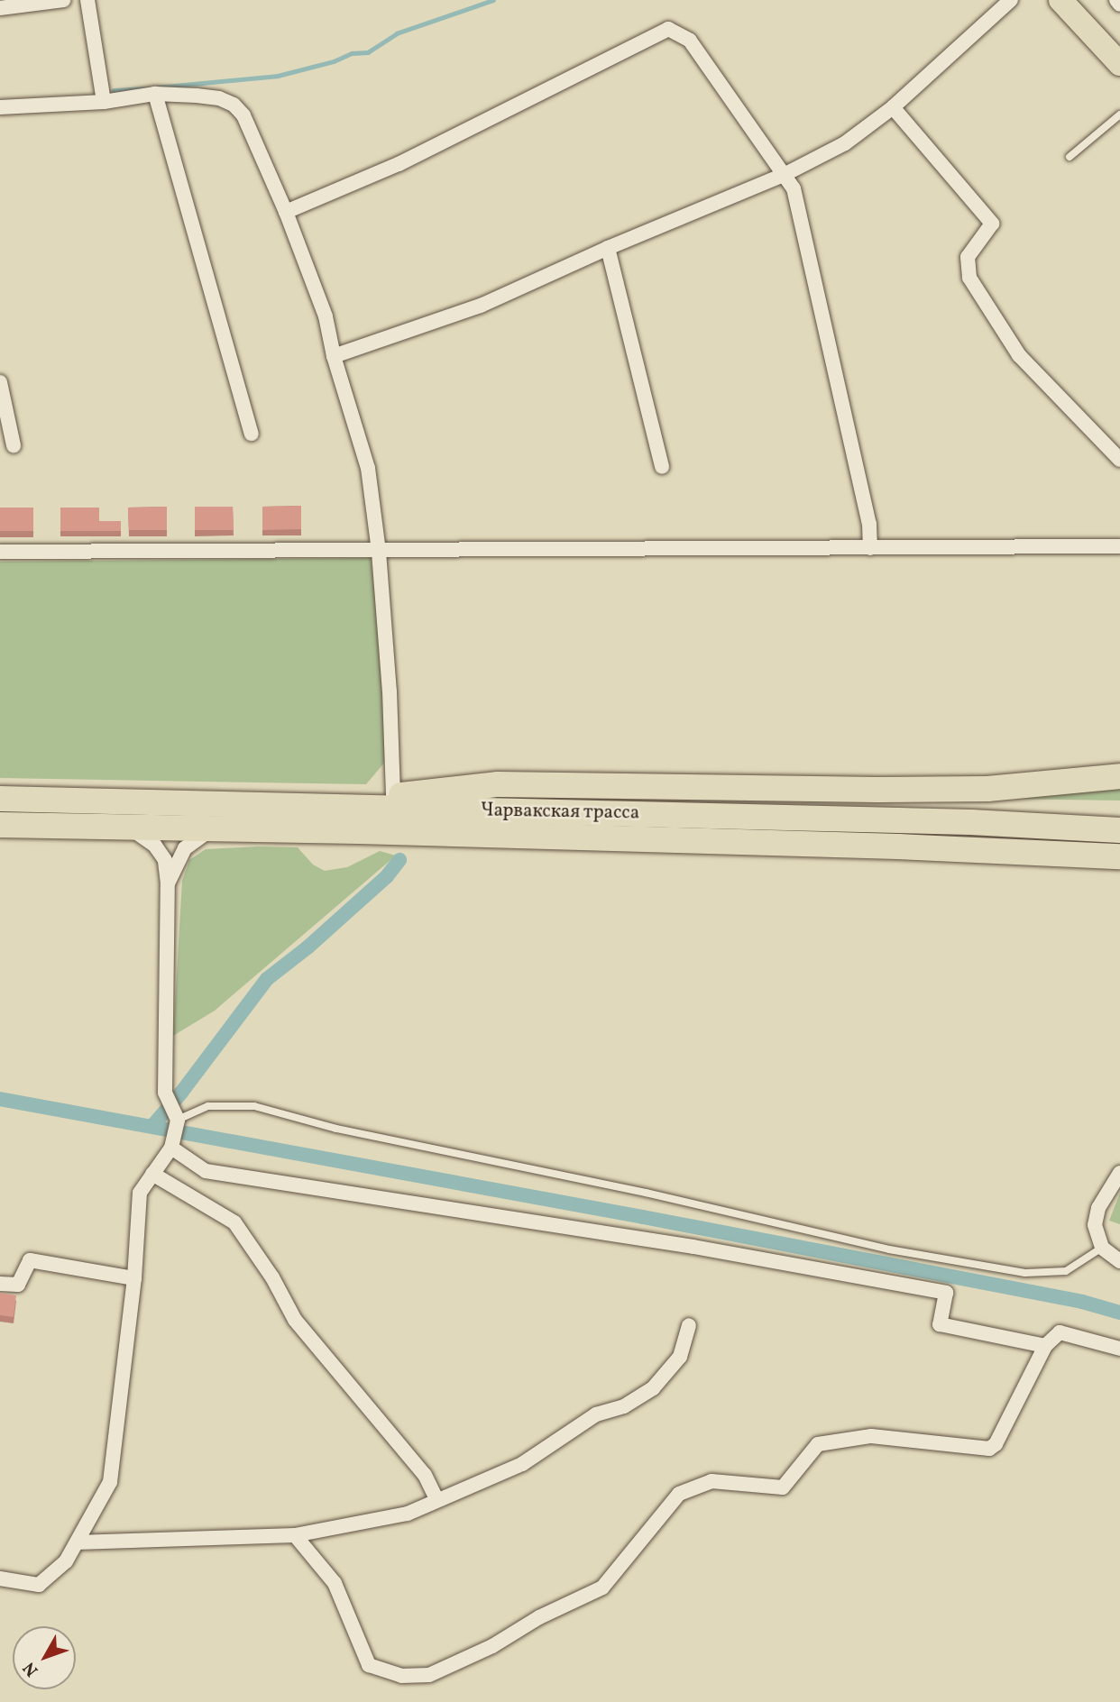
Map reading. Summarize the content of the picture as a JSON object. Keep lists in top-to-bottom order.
{
  "streets": {
    "highway": ["Чарвакская трасса"]
  },
  "north": "bottom left"
}
